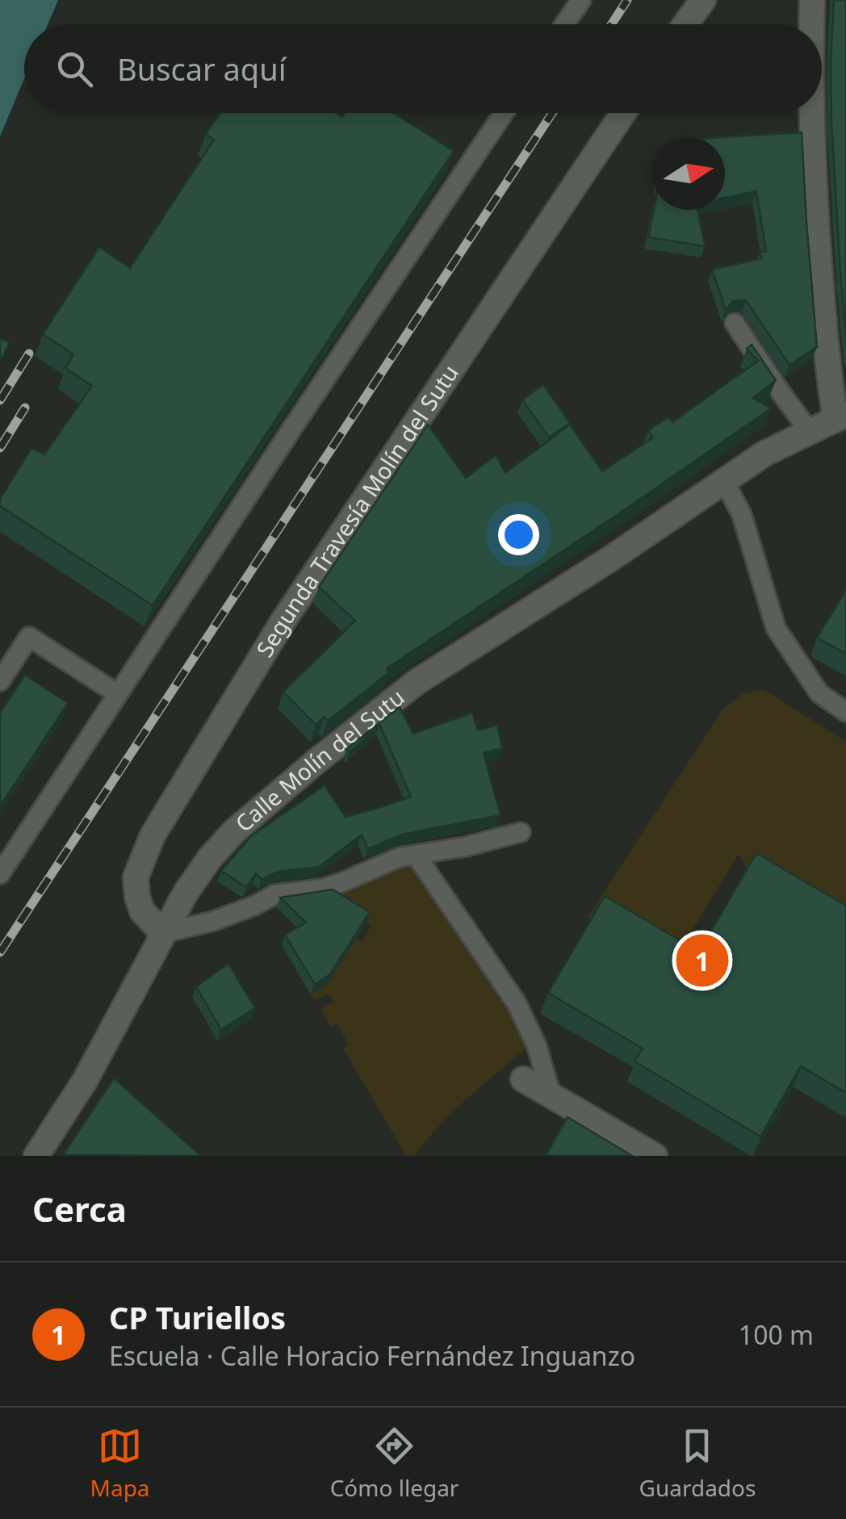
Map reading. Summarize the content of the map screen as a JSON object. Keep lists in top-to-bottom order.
{
  "streets": {
    "street": ["Segunda Travesía Molín del Sutu", "Calle Molín del Sutu"]
  },
  "crossings": [
    ["Segunda Travesía Molín del Sutu", "Calle Molín del Sutu"]
  ],
  "north": "right",
  "page": {
    "search": "Buscar aquí",
    "pins": "1",
    "heading": "Cerca",
    "list": [
      {
        "mark": "1",
        "name": "CP Turiellos",
        "note": "Escuela · Calle Horacio Fernández Inguanzo",
        "value": "100 m"
      }
    ],
    "nav": ["Mapa", "Cómo llegar", "Guardados"]
  }
}
